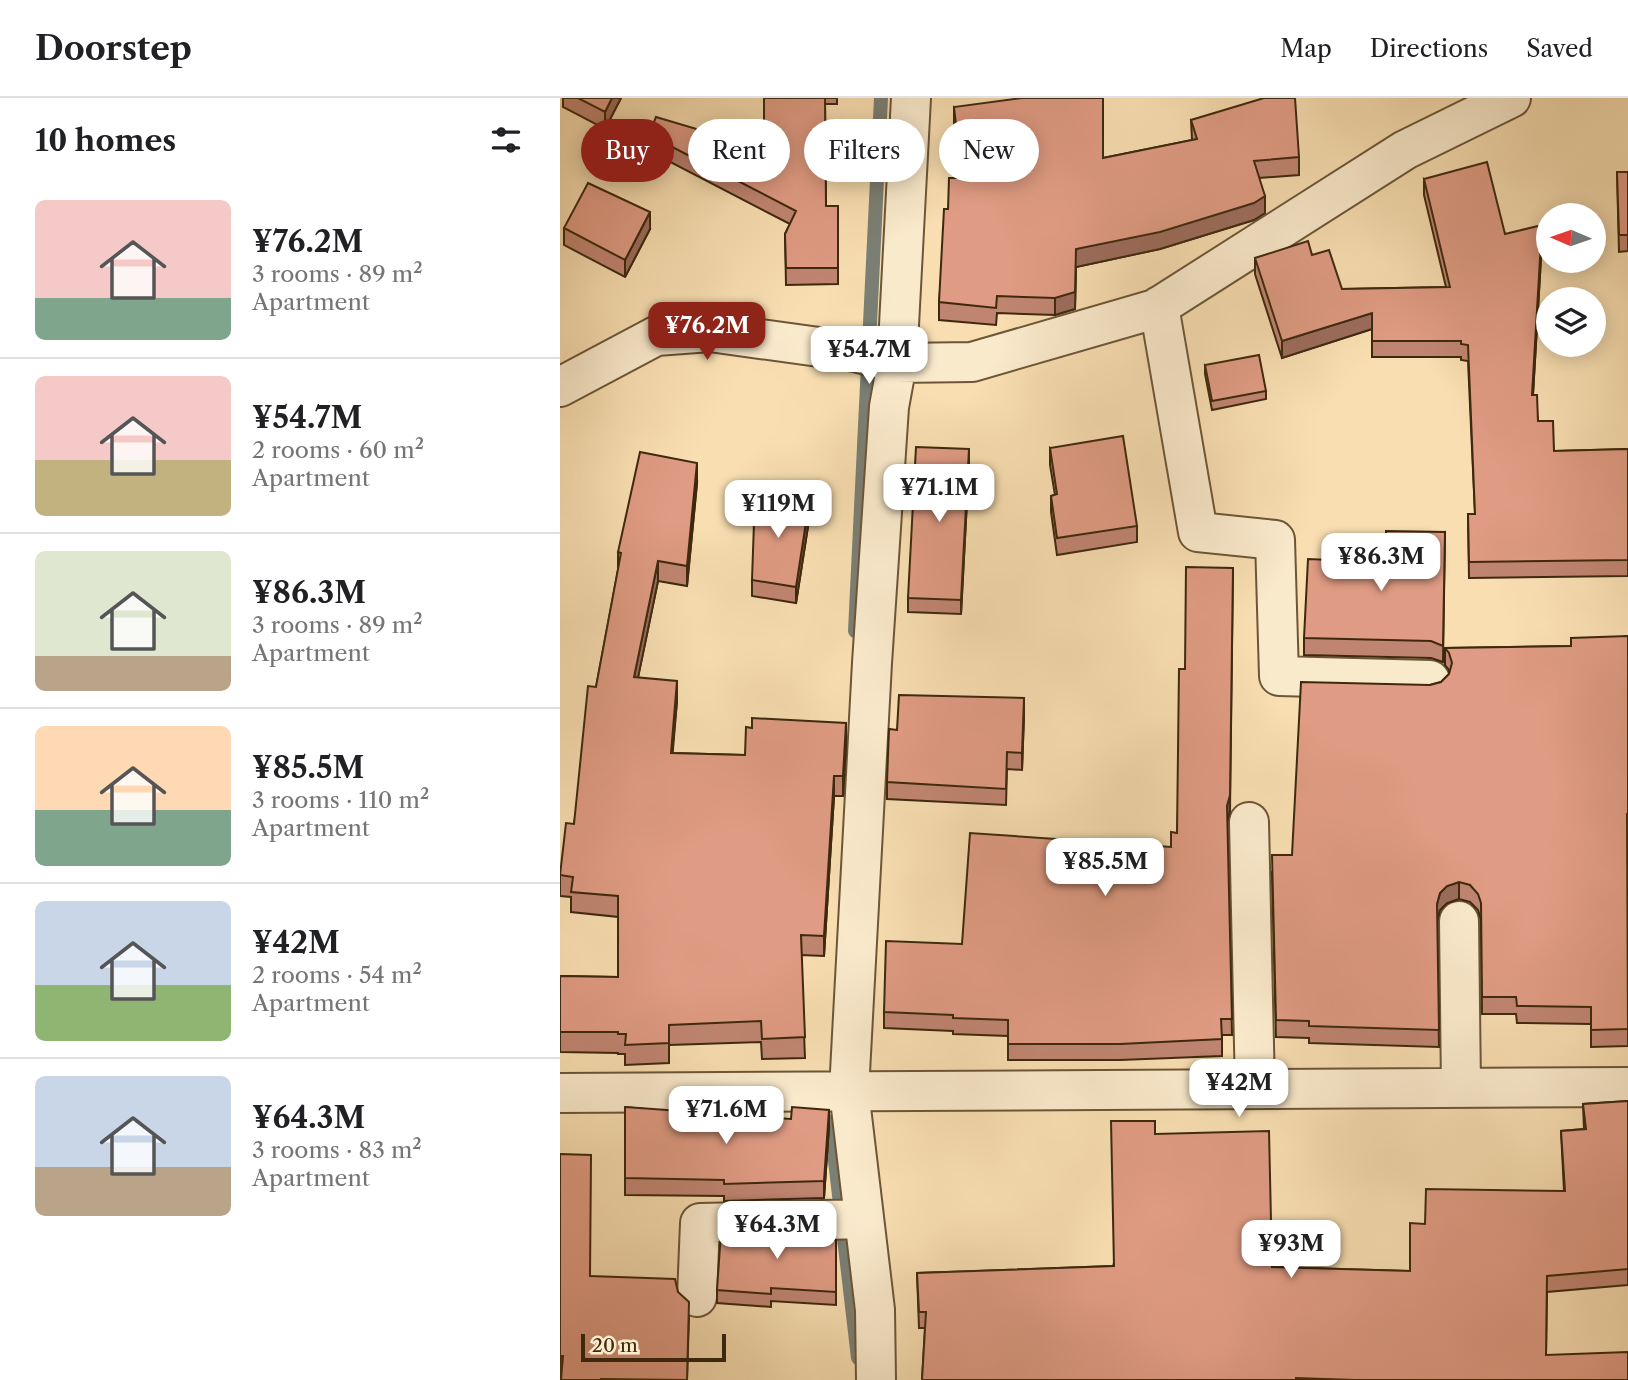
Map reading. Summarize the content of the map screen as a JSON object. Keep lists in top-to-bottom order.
{
  "scale_bar": "20 m",
  "north": "left",
  "page": {
    "header": "Doorstep",
    "nav": ["Map", "Directions", "Saved"],
    "heading": "10 homes",
    "chip": [
      "Buy",
      "Rent",
      "Filters",
      "New"
    ],
    "list": [
      {
        "name": "¥76.2M",
        "note": "3 rooms · 89 m² · Apartment"
      },
      {
        "name": "¥54.7M",
        "note": "2 rooms · 60 m² · Apartment"
      },
      {
        "name": "¥86.3M",
        "note": "3 rooms · 89 m² · Apartment"
      },
      {
        "name": "¥85.5M",
        "note": "3 rooms · 110 m² · Apartment"
      },
      {
        "name": "¥42M",
        "note": "2 rooms · 54 m² · Apartment"
      },
      {
        "name": "¥64.3M",
        "note": "3 rooms · 83 m² · Apartment"
      }
    ],
    "price": [
      "¥76.2M",
      "¥54.7M",
      "¥71.1M",
      "¥119M",
      "¥86.3M",
      "¥85.5M",
      "¥42M",
      "¥71.6M",
      "¥64.3M",
      "¥93M"
    ],
    "scale": "20 m"
  }
}
